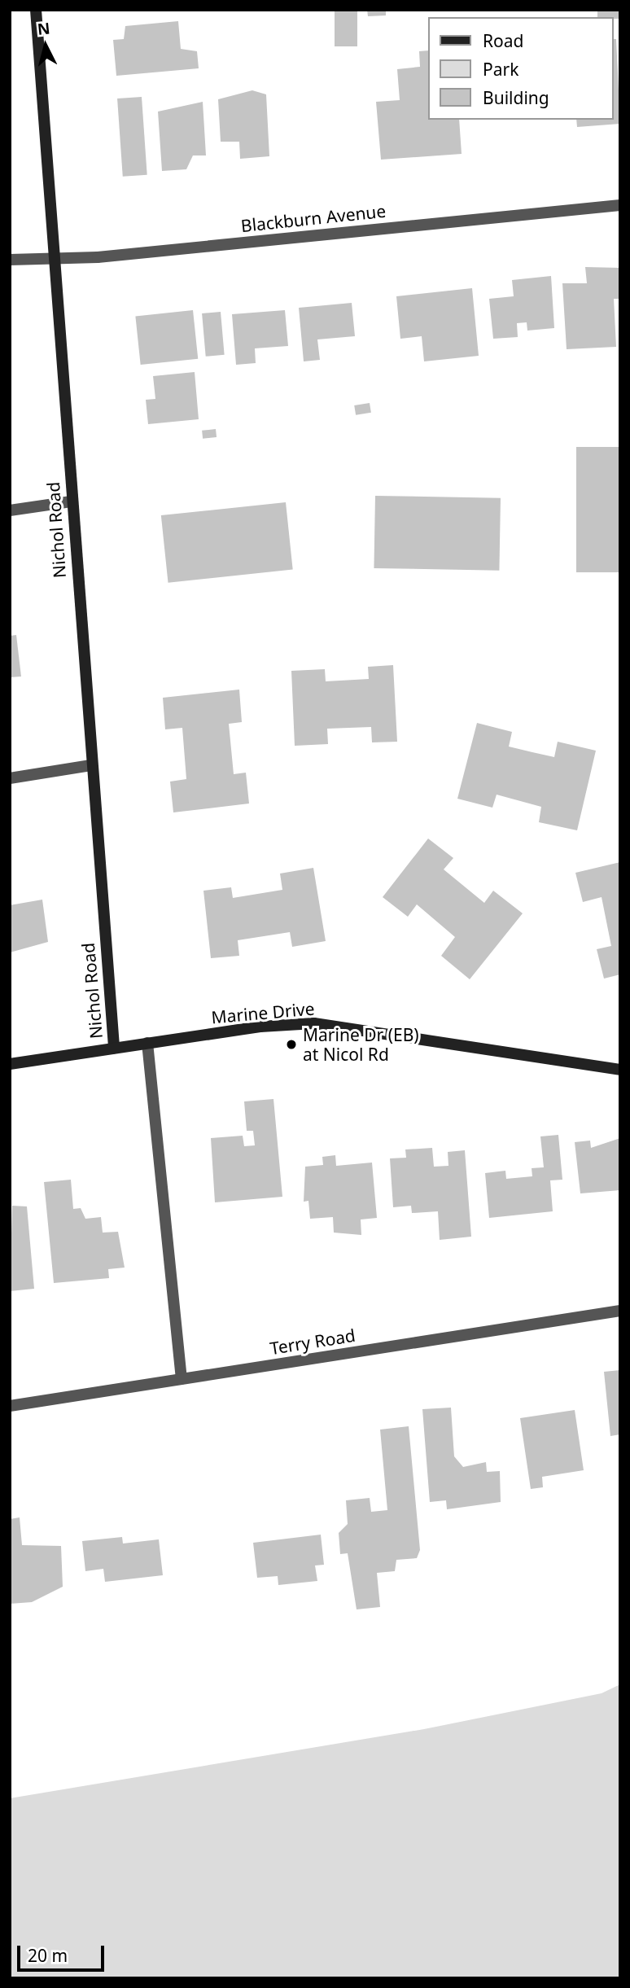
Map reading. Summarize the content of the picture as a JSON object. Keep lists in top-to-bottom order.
{
  "streets": {
    "street": [
      "Blackburn Avenue",
      "Nichol Road",
      "Marine Drive",
      "Terry Road"
    ]
  },
  "crossings": [
    ["Blackburn Avenue", "Nichol Road"],
    ["Nichol Road", "Marine Drive"]
  ],
  "places": ["Marine Dr (EB) at Nicol Rd"],
  "legend": ["Road", "Park", "Building"],
  "scale_bar": "20 m",
  "north": "top"
}
